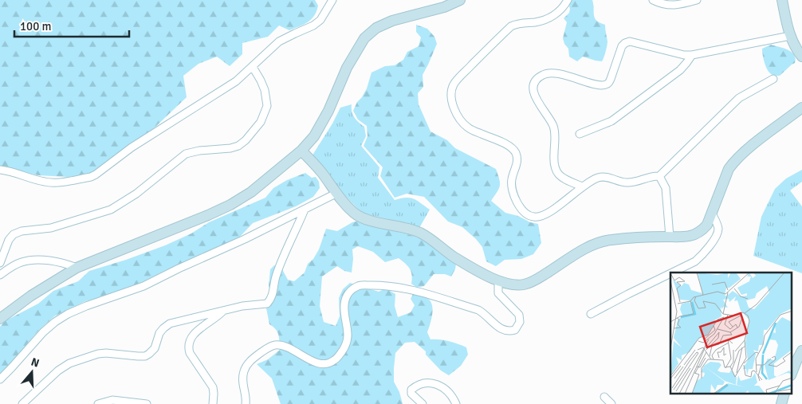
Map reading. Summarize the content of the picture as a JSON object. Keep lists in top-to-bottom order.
{
  "scale_bar": "100 m",
  "north": "top"
}
